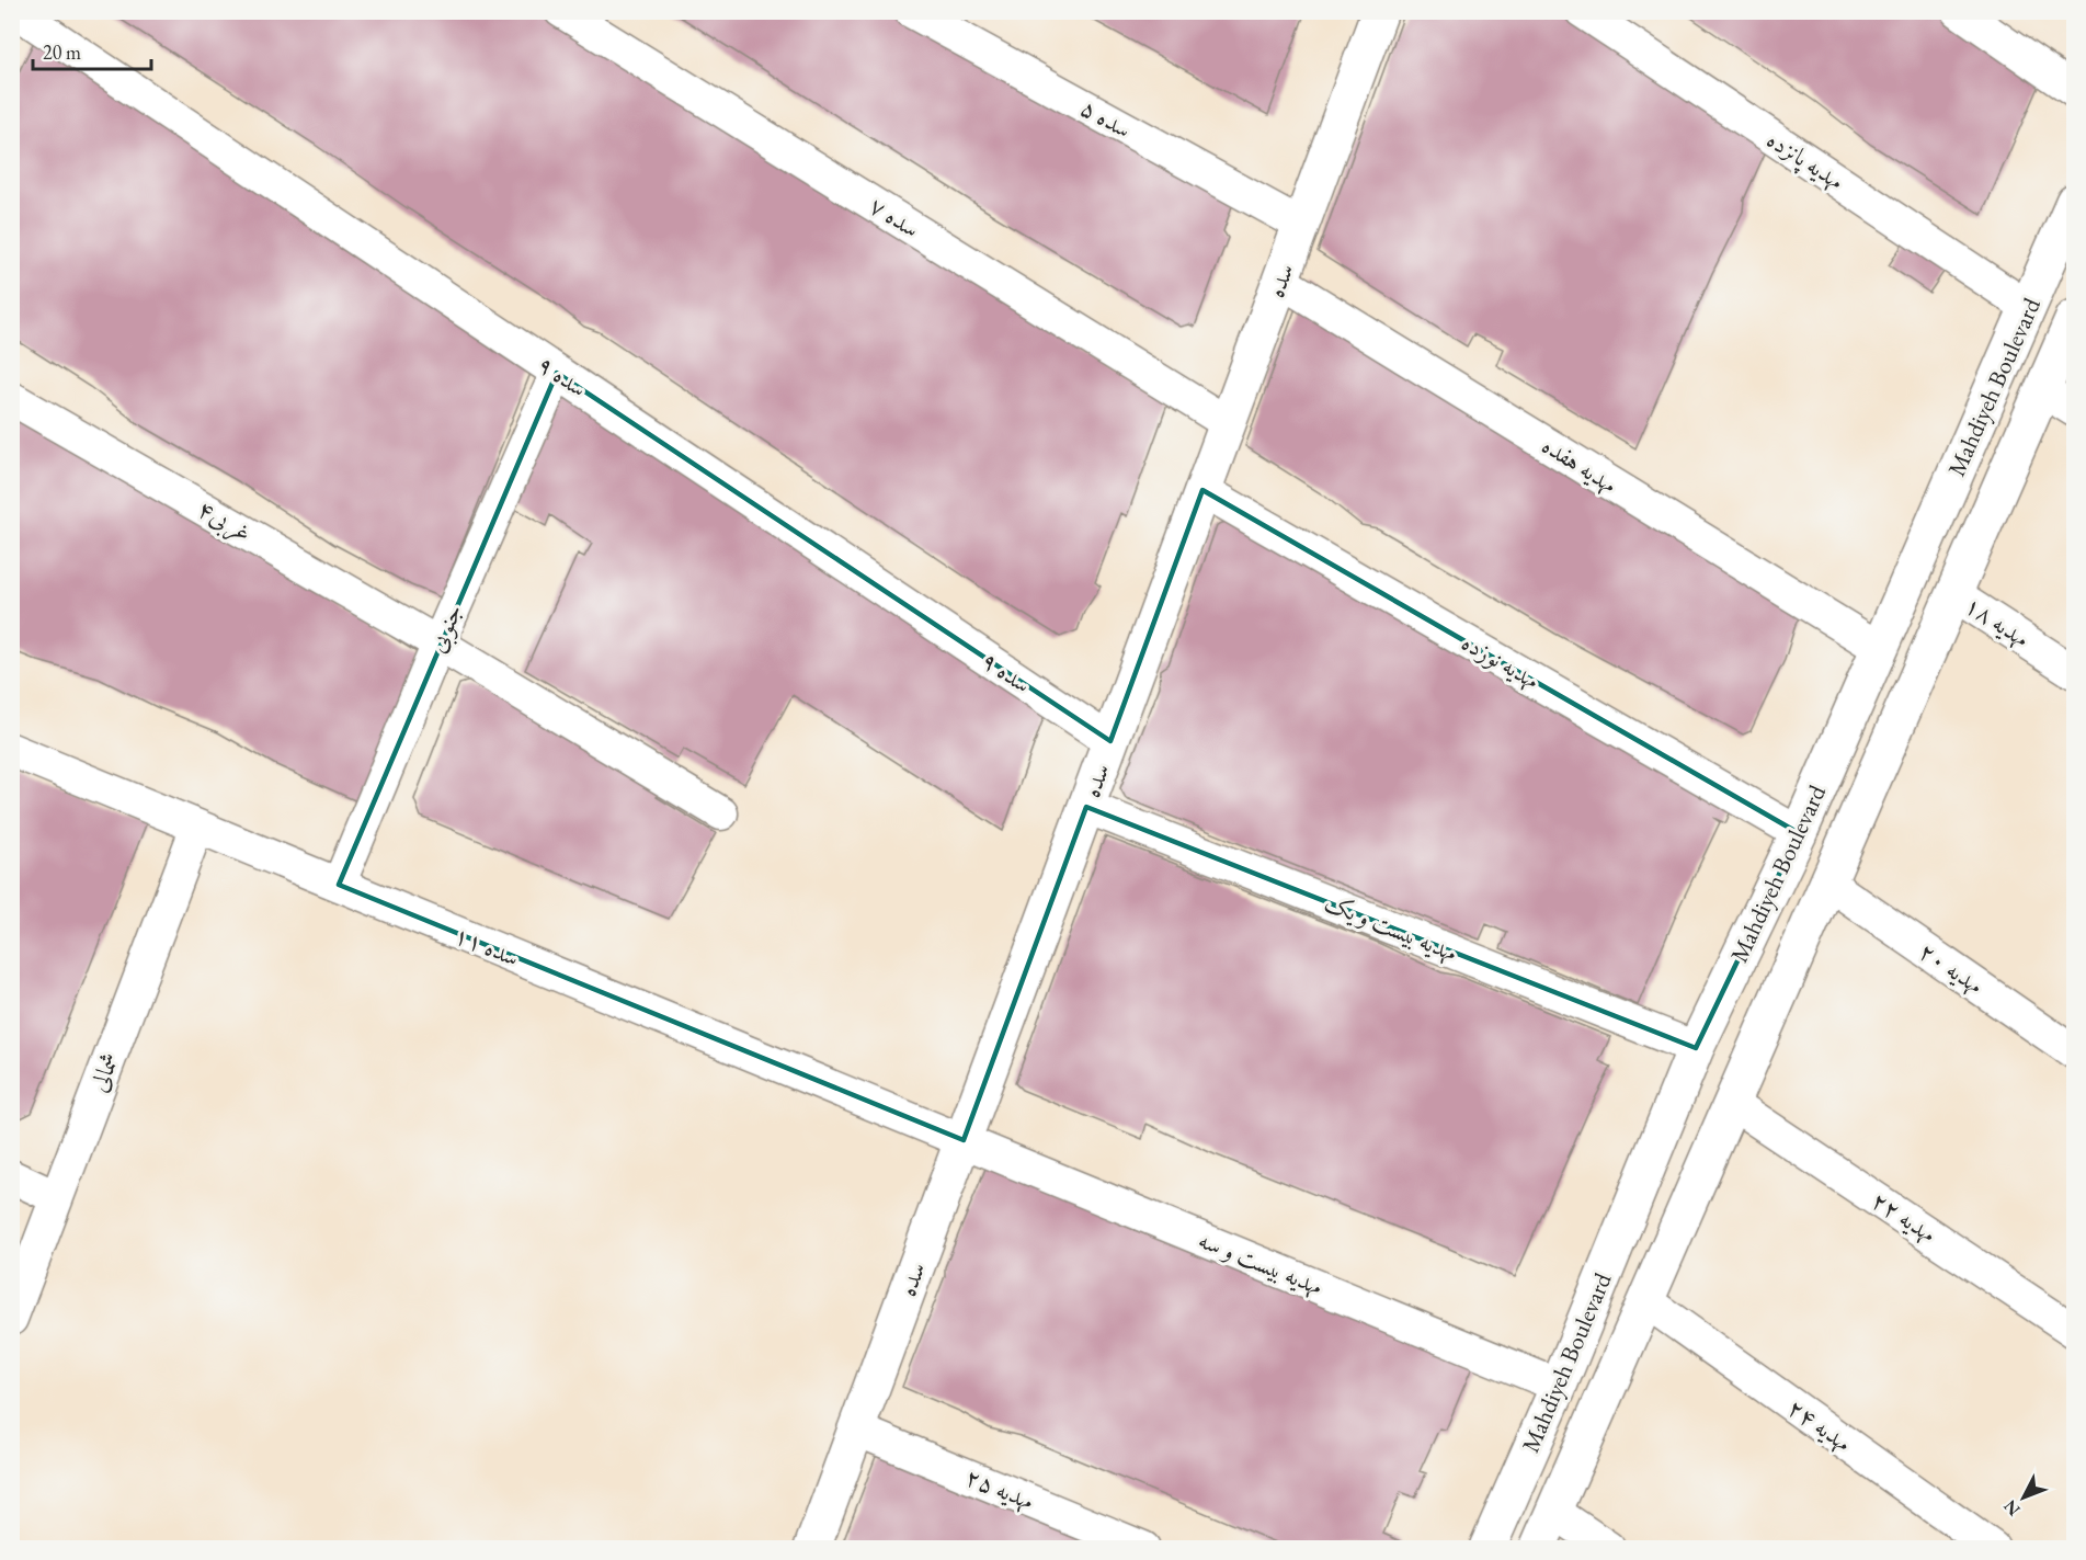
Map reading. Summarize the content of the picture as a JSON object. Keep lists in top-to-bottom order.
{
  "streets": {
    "main road": ["سده", "Mahdiyeh Boulevard"],
    "street": [
      "سده ۵",
      "مهدیه پانزده",
      "سده ۷",
      "سده ۹",
      "مهدیه هفده",
      "غربی۴",
      "مهدیه ۱۸",
      "جنوبی",
      "مهدیه نوزده",
      "مهدیه بیست و یک",
      "سده ۱۱",
      "مهدیه ۲۰",
      "شمالی",
      "مهدیه ۲۲",
      "مهدیه بیست و سه",
      "مهدیه ۲۴",
      "مهدیه ۲۵"
    ]
  },
  "crossings": [
    ["سده ۵", "سده"],
    ["مهدیه پانزده", "Mahdiyeh Boulevard"],
    ["سده ۷", "سده"],
    ["سده", "سده ۹"],
    ["سده", "مهدیه هفده"],
    ["سده", "مهدیه نوزده"],
    ["سده", "مهدیه بیست و یک"],
    ["سده", "سده ۱۱"],
    ["سده", "مهدیه بیست و سه"],
    ["سده", "مهدیه ۲۵"],
    ["سده ۹", "جنوبی"],
    ["Mahdiyeh Boulevard", "مهدیه هفده"],
    ["Mahdiyeh Boulevard", "مهدیه ۱۸"],
    ["Mahdiyeh Boulevard", "مهدیه نوزده"],
    ["Mahdiyeh Boulevard", "مهدیه بیست و یک"],
    ["Mahdiyeh Boulevard", "مهدیه ۲۰"],
    ["Mahdiyeh Boulevard", "مهدیه ۲۲"],
    ["Mahdiyeh Boulevard", "مهدیه بیست و سه"],
    ["Mahdiyeh Boulevard", "مهدیه ۲۴"],
    ["غربی۴", "جنوبی"],
    ["جنوبی", "سده ۱۱"],
    ["سده ۱۱", "شمالی"],
    ["سده ۱۱", "مهدیه بیست و سه"]
  ],
  "scale_bar": "20 m",
  "north": "bottom left"
}
